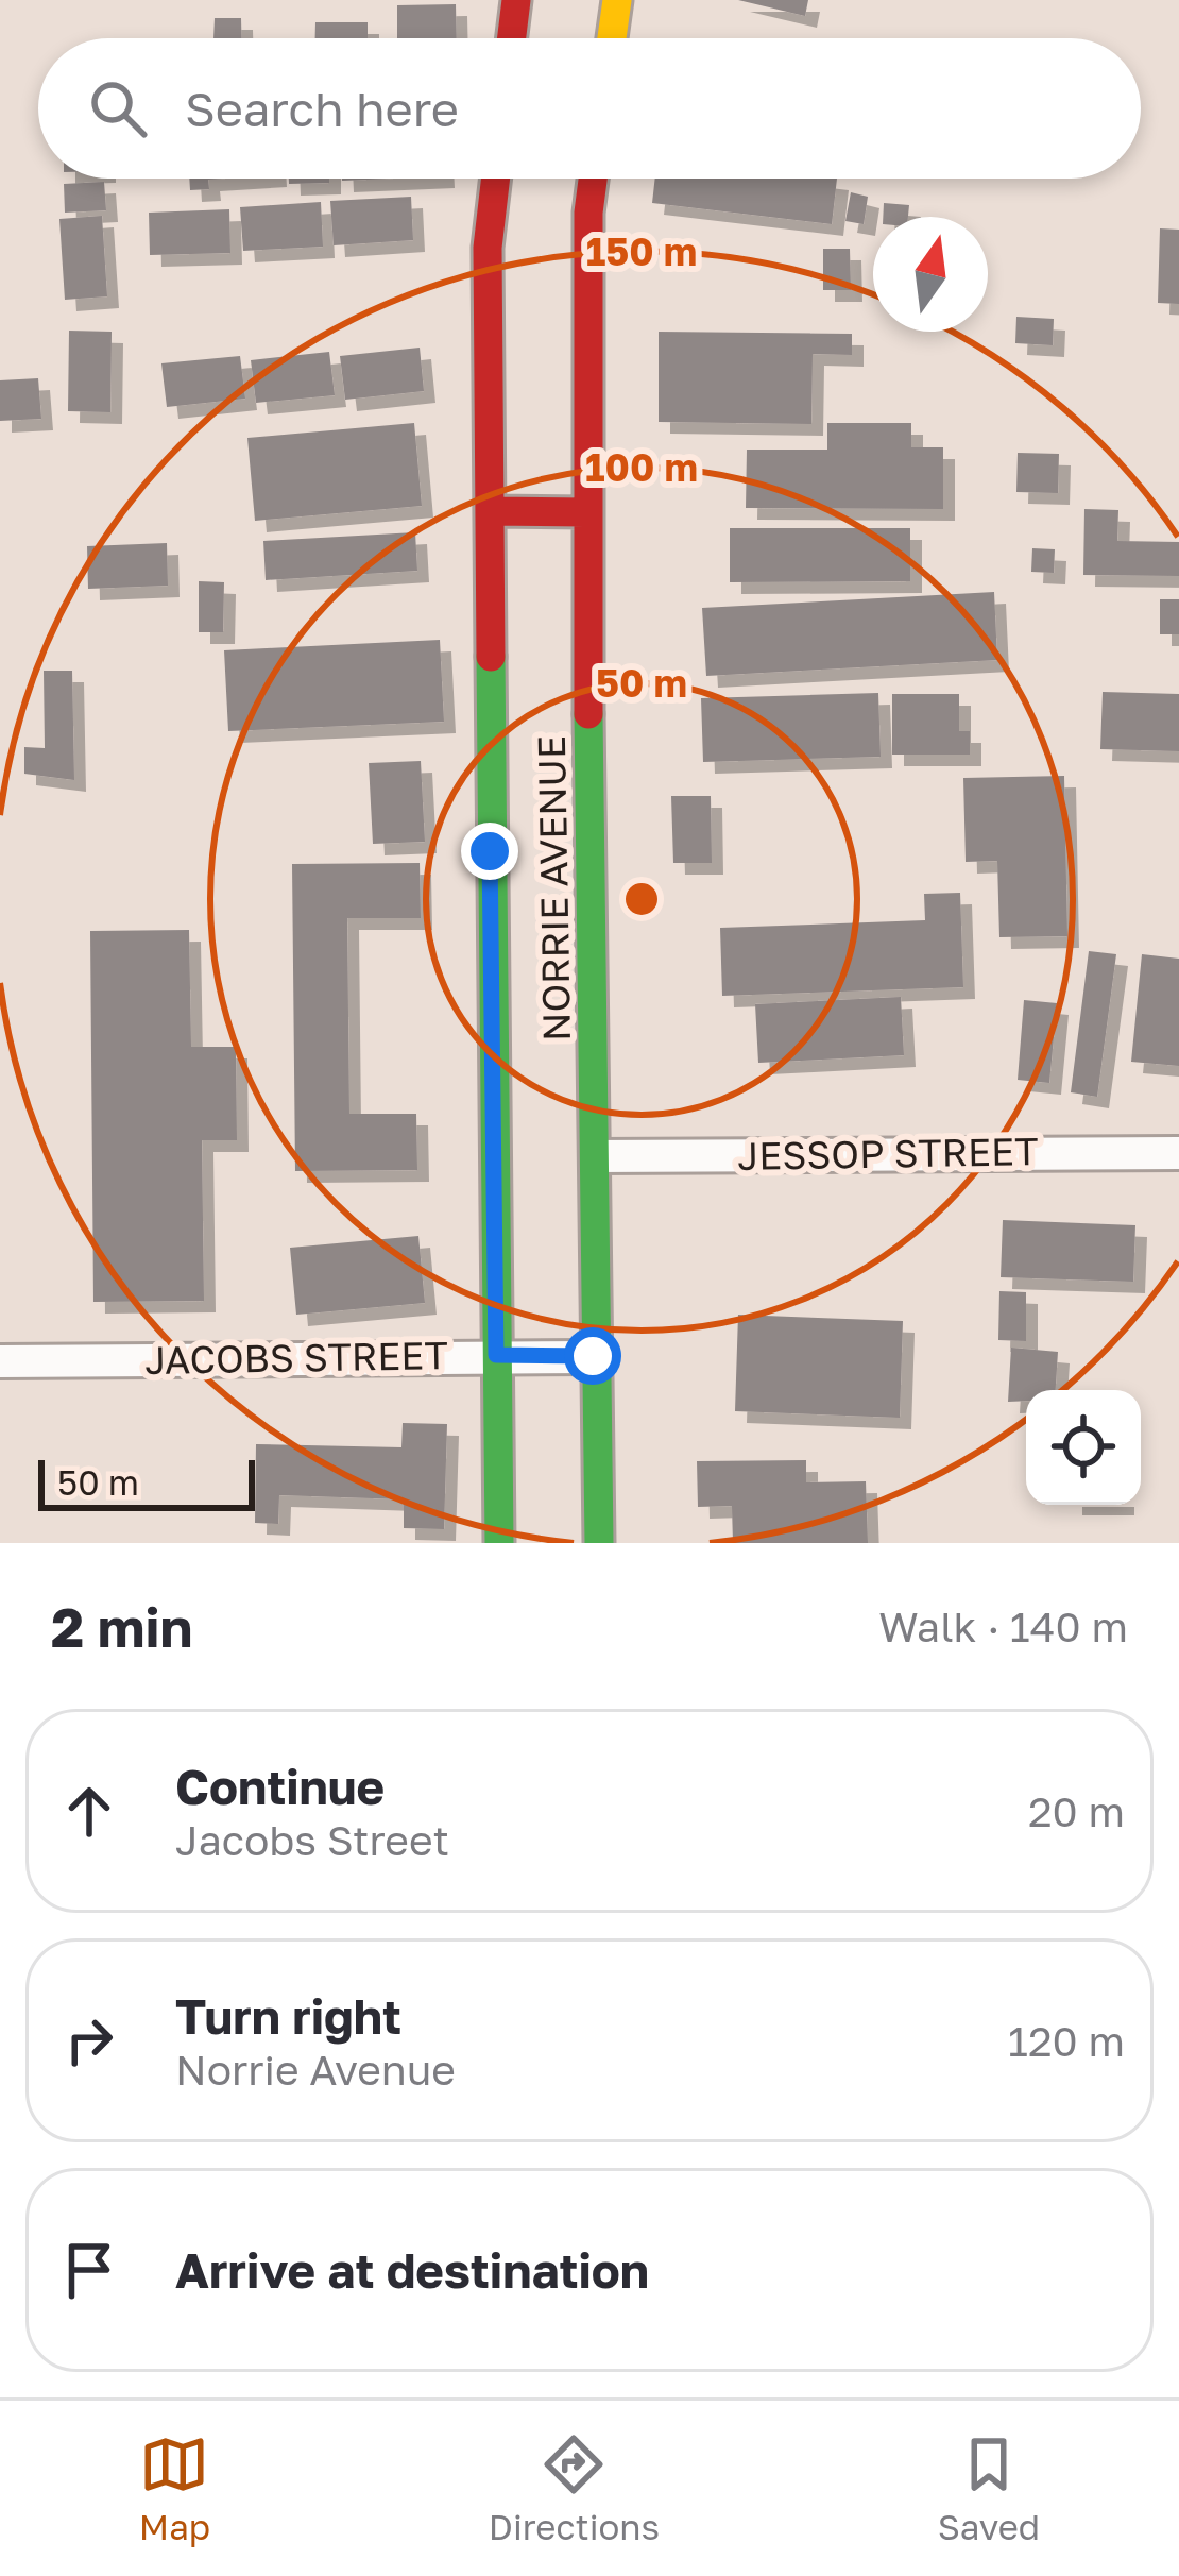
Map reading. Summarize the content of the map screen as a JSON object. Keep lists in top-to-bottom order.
{
  "streets": {
    "main road": ["NORRIE AVENUE"],
    "street": ["JESSOP STREET", "JACOBS STREET"]
  },
  "crossings": [
    ["NORRIE AVENUE", "JESSOP STREET"],
    ["NORRIE AVENUE", "JACOBS STREET"]
  ],
  "scale_bar": "50 m",
  "north": "top",
  "page": {
    "search": "Search here",
    "scale": "50 m",
    "heading": ["2 min", "Walk · 140 m"],
    "list": [
      ["Continue", "Jacobs Street", "20 m"],
      ["Turn right", "Norrie Avenue", "120 m"],
      "Arrive at destination"
    ],
    "nav": ["Map", "Directions", "Saved"]
  },
  "rings": ["150 m", "100 m", "50 m"]
}
